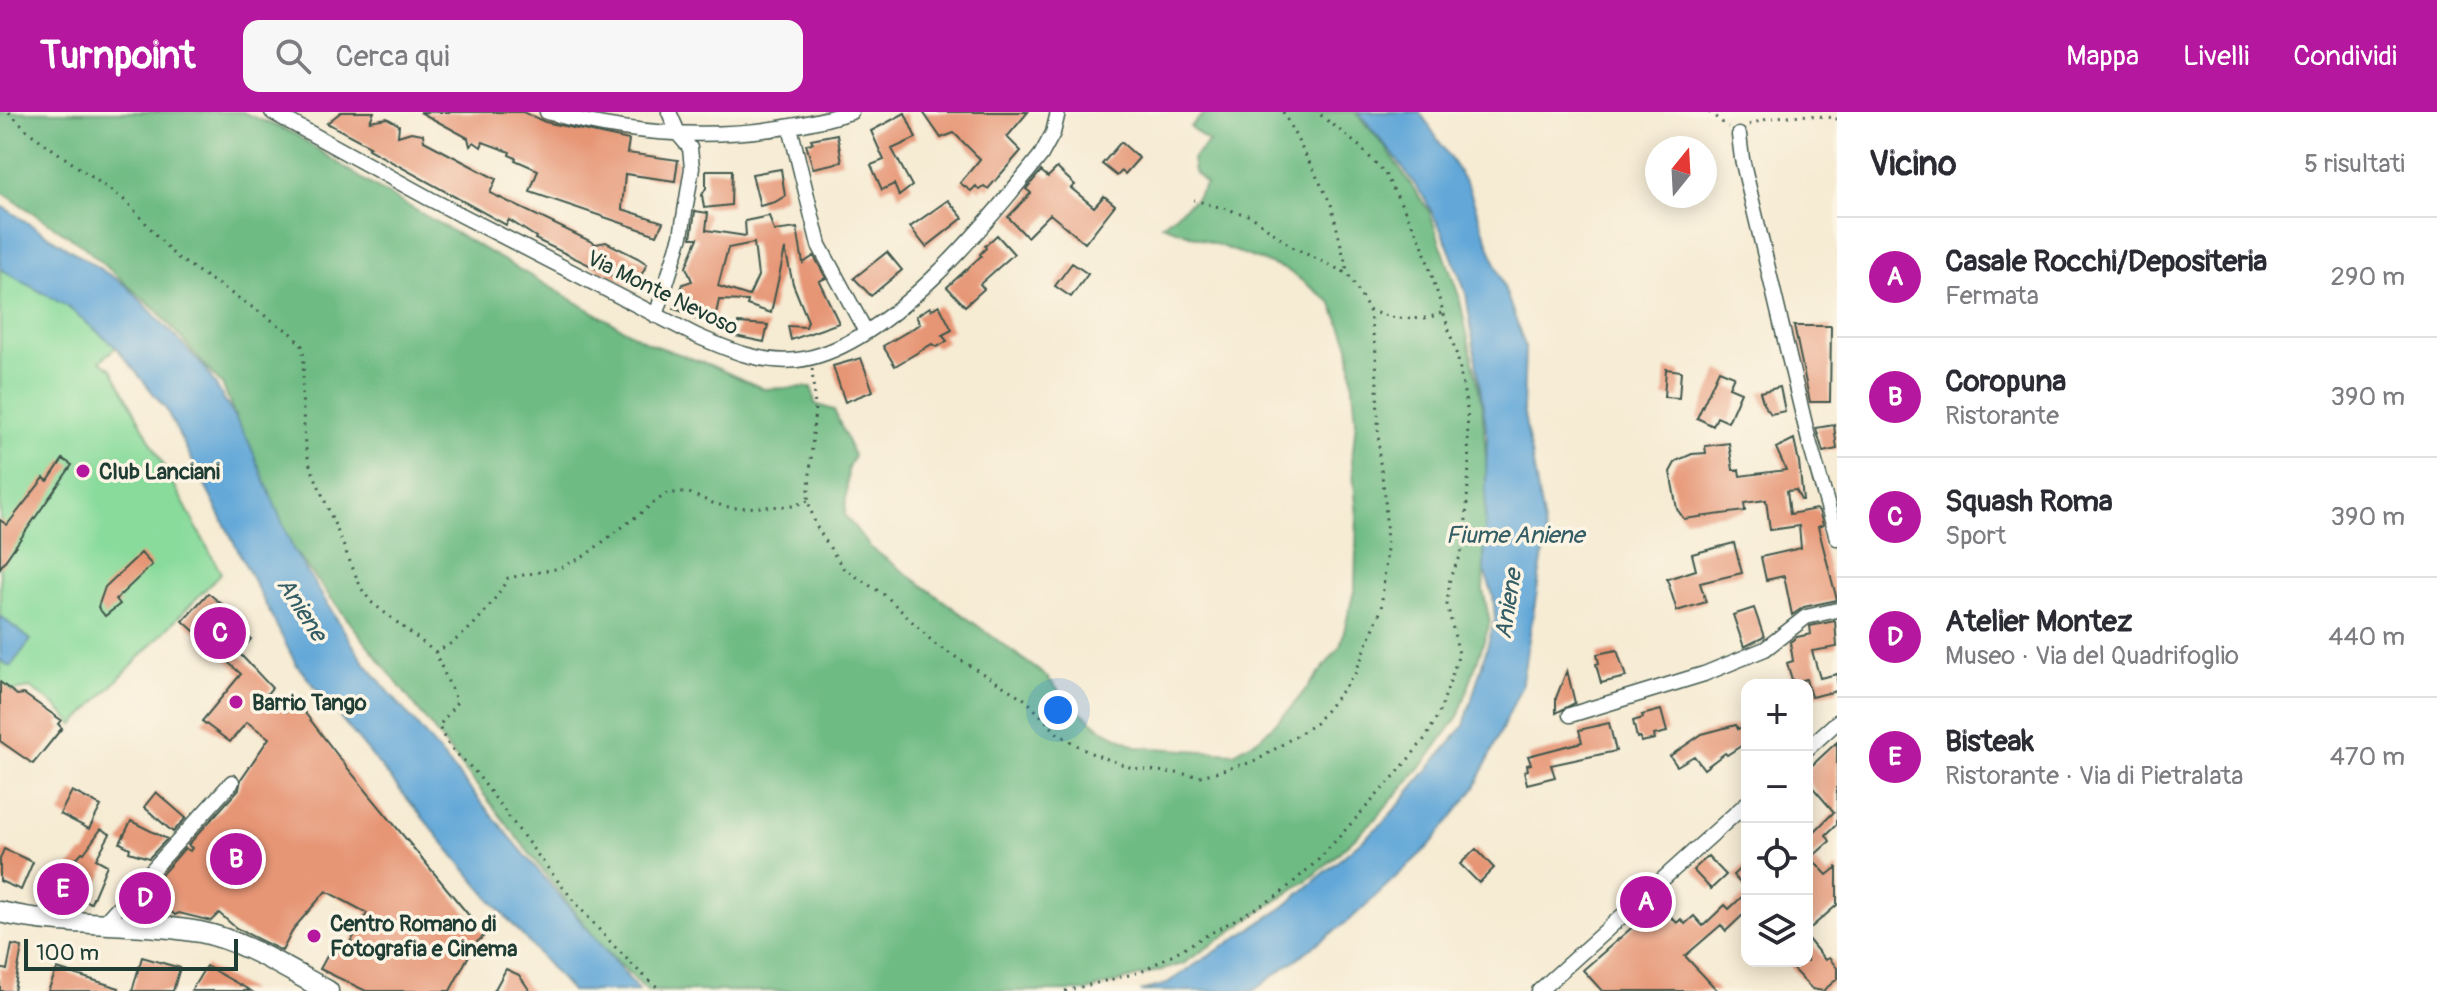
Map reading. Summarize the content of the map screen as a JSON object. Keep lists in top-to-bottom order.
{
  "streets": {
    "street": ["Via Monte Nevoso"]
  },
  "water": ["Fiume Aniene", "Aniene"],
  "places": ["Club Lanciani", "Barrio Tango", "Centro Romano di Fotografia e Cinema"],
  "scale_bar": "100 m",
  "north": "top",
  "page": {
    "header": "Turnpoint",
    "search": "Cerca qui",
    "nav": ["Mappa", "Livelli", "Condividi"],
    "heading": ["Vicino", "5 risultati"],
    "list": [
      {
        "mark": "A",
        "name": "Casale Rocchi/Depositeria",
        "note": "Fermata",
        "value": "290 m"
      },
      {
        "mark": "B",
        "name": "Coropuna",
        "note": "Ristorante",
        "value": "390 m"
      },
      {
        "mark": "C",
        "name": "Squash Roma",
        "note": "Sport",
        "value": "390 m"
      },
      {
        "mark": "D",
        "name": "Atelier Montez",
        "note": "Museo · Via del Quadrifoglio",
        "value": "440 m"
      },
      {
        "mark": "E",
        "name": "Bisteak",
        "note": "Ristorante · Via di Pietralata",
        "value": "470 m"
      }
    ],
    "pins": [
      "C",
      "B",
      "E",
      "D",
      "A"
    ],
    "map_buttons": ["+", "−"],
    "scale": "100 m"
  }
}
